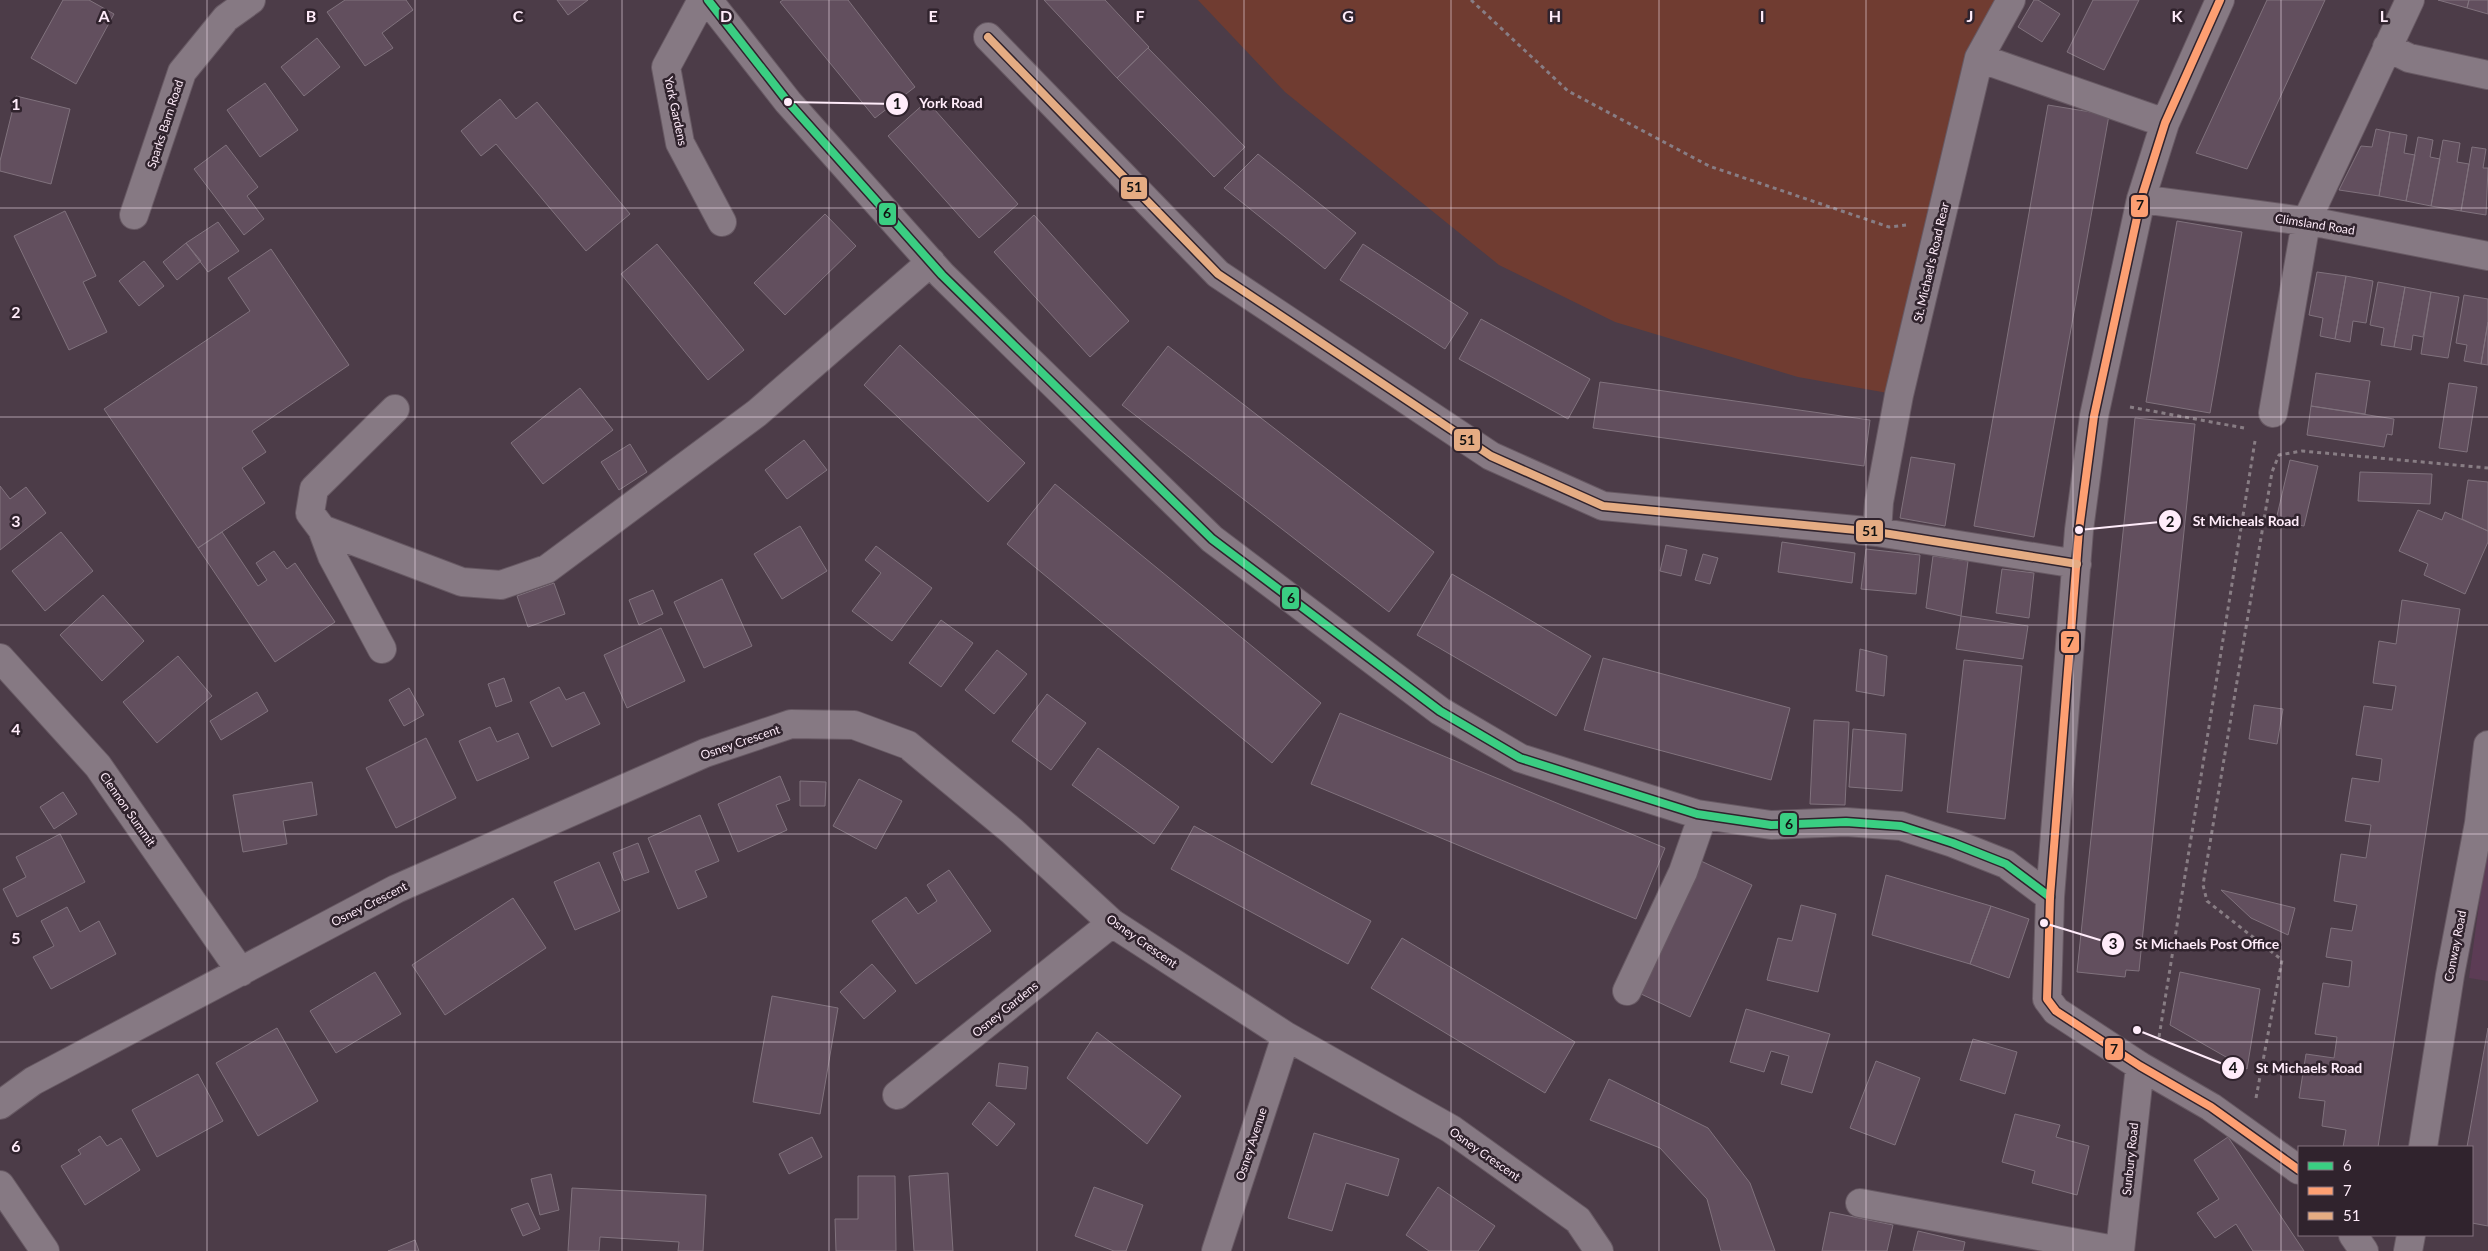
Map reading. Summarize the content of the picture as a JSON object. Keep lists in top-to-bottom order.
{
  "streets": {
    "street": [
      "York Gardens",
      "Sparks Barn Road",
      "Climsland Road",
      "St. Michael's Road Rear",
      "Osney Crescent",
      "Clennon Summit",
      "Conway Road",
      "Osney Gardens",
      "Osney Avenue",
      "Sunbury Road"
    ]
  },
  "crossings": [
    ["Osney Crescent", "Clennon Summit"],
    ["Osney Crescent", "Osney Gardens"],
    ["Osney Crescent", "Osney Avenue"]
  ],
  "places": [
    "York Road",
    "St Micheals Road",
    "St Michaels Post Office",
    "St Michaels Road"
  ],
  "lines": ["transit line 6", "transit line 7", "transit line 51"],
  "legend": ["6", "7", "51"],
  "grid": {
    "columns": [
      "A",
      "B",
      "C",
      "D",
      "E",
      "F",
      "G",
      "H",
      "I",
      "J",
      "K",
      "L"
    ],
    "rows": [
      "1",
      "2",
      "3",
      "4",
      "5",
      "6"
    ]
  }
}
